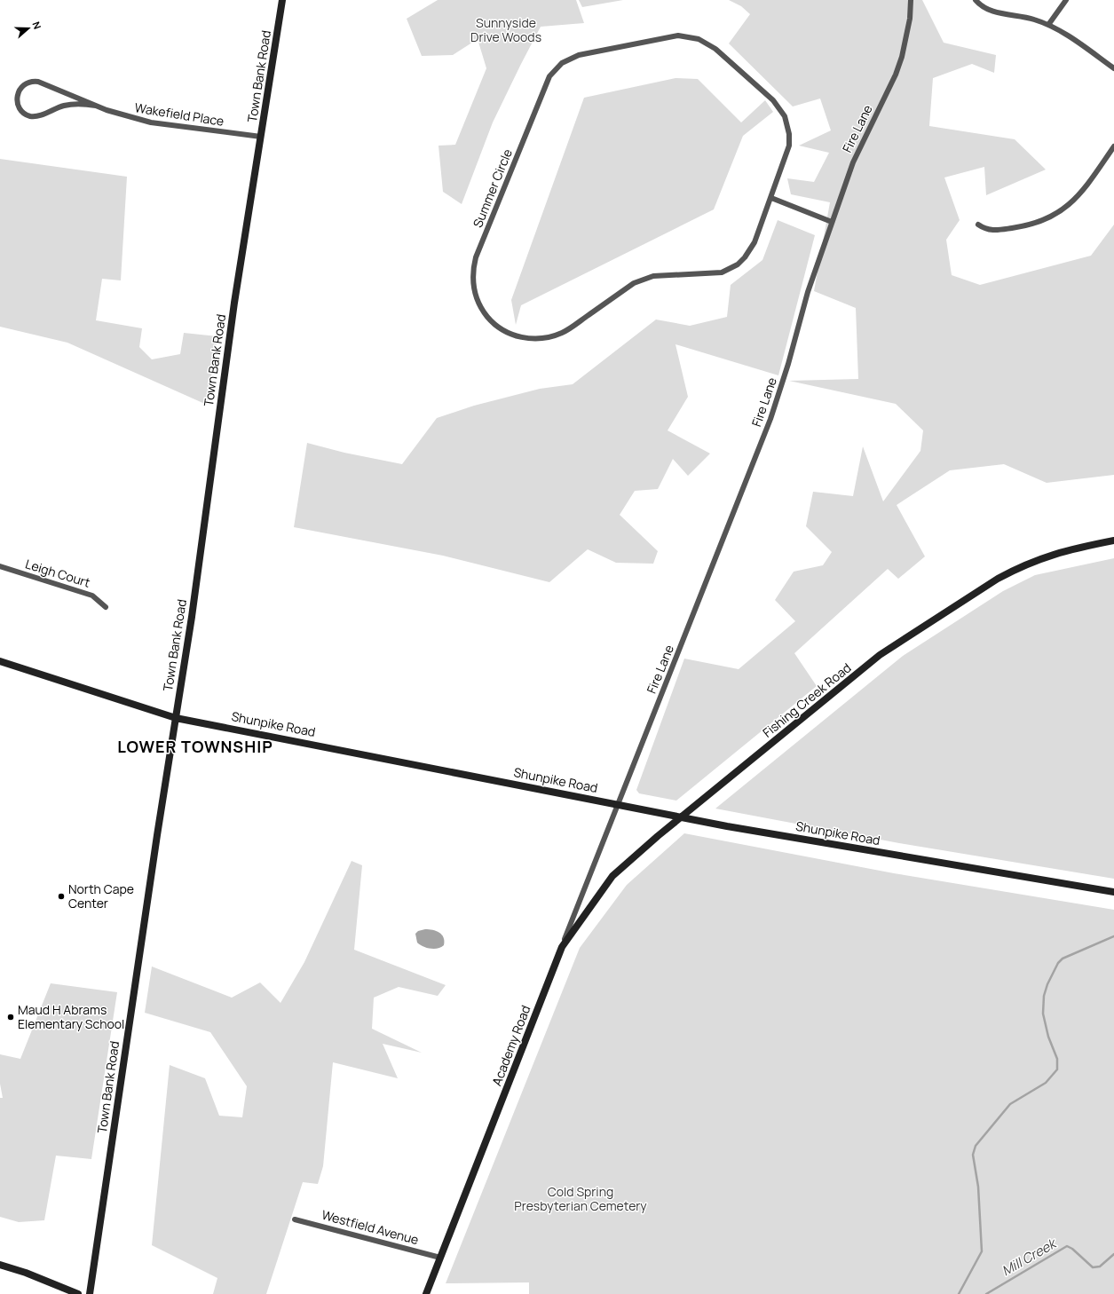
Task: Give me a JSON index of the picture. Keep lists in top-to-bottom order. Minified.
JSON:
{"streets":{"street":["Town Bank Road","Wakefield Place","Fire Lane","Summer Circle","Leigh Court","Fishing Creek Road","Shunpike Road","Academy Road","Westfield Avenue"]},"crossings":[["Town Bank Road","Wakefield Place"],["Town Bank Road","Shunpike Road"],["Fire Lane","Shunpike Road"],["Fire Lane","Academy Road"],["Fishing Creek Road","Shunpike Road"],["Fishing Creek Road","Academy Road"],["Shunpike Road","Academy Road"],["Academy Road","Westfield Avenue"]],"districts":["LOWER TOWNSHIP"],"water":["Mill Creek"],"parks":["Sunnyside Drive Woods","Cold Spring Presbyterian Cemetery"],"places":["North Cape Center","Maud H Abrams Elementary School"],"north":"right"}
